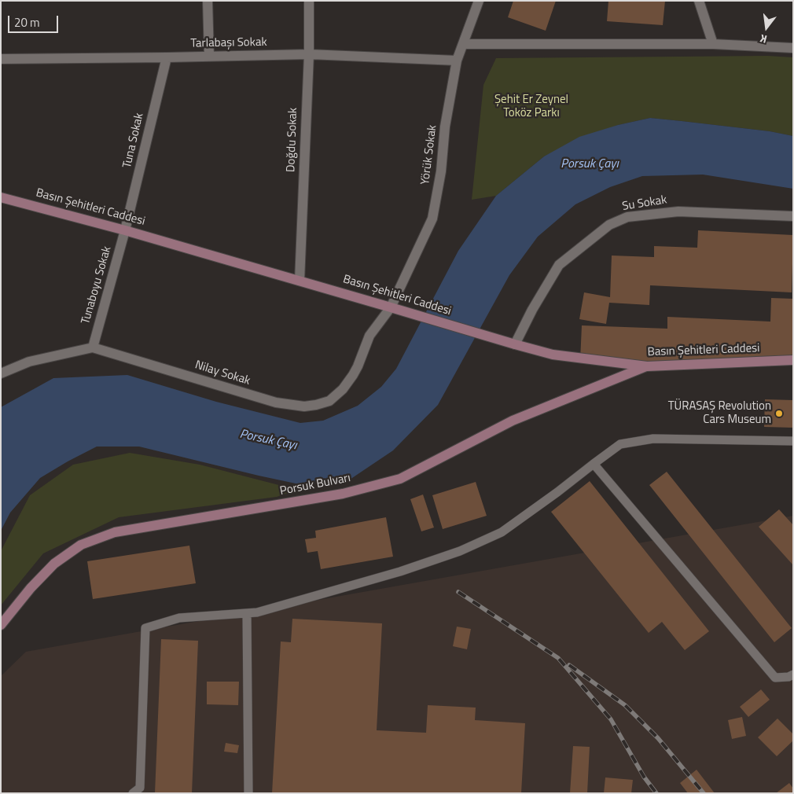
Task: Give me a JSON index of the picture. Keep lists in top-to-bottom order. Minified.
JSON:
{"streets":{"main road":["Basın Şehitleri Caddesi","Porsuk Bulvarı"],"street":["Tarlabaşı Sokak","Doğdu Sokak","Tuna Sokak","Yörük Sokak","Su Sokak","Tunaboyu Sokak","Nilay Sokak"]},"crossings":[["Tarlabaşı Sokak","Doğdu Sokak"],["Tarlabaşı Sokak","Tuna Sokak"],["Tarlabaşı Sokak","Yörük Sokak"],["Doğdu Sokak","Basın Şehitleri Caddesi"],["Tuna Sokak","Basın Şehitleri Caddesi"],["Tuna Sokak","Tunaboyu Sokak"],["Yörük Sokak","Basın Şehitleri Caddesi"],["Yörük Sokak","Nilay Sokak"],["Su Sokak","Basın Şehitleri Caddesi"],["Basın Şehitleri Caddesi","Tunaboyu Sokak"],["Basın Şehitleri Caddesi","Nilay Sokak"],["Basın Şehitleri Caddesi","Porsuk Bulvarı"],["Tunaboyu Sokak","Nilay Sokak"]],"water":["Porsuk Çayı"],"parks":["Şehit Er Zeynel Toköz Parkı"],"places":["TÜRASAŞ Revolution Cars Museum"],"scale_bar":"20 m","north":"bottom"}
